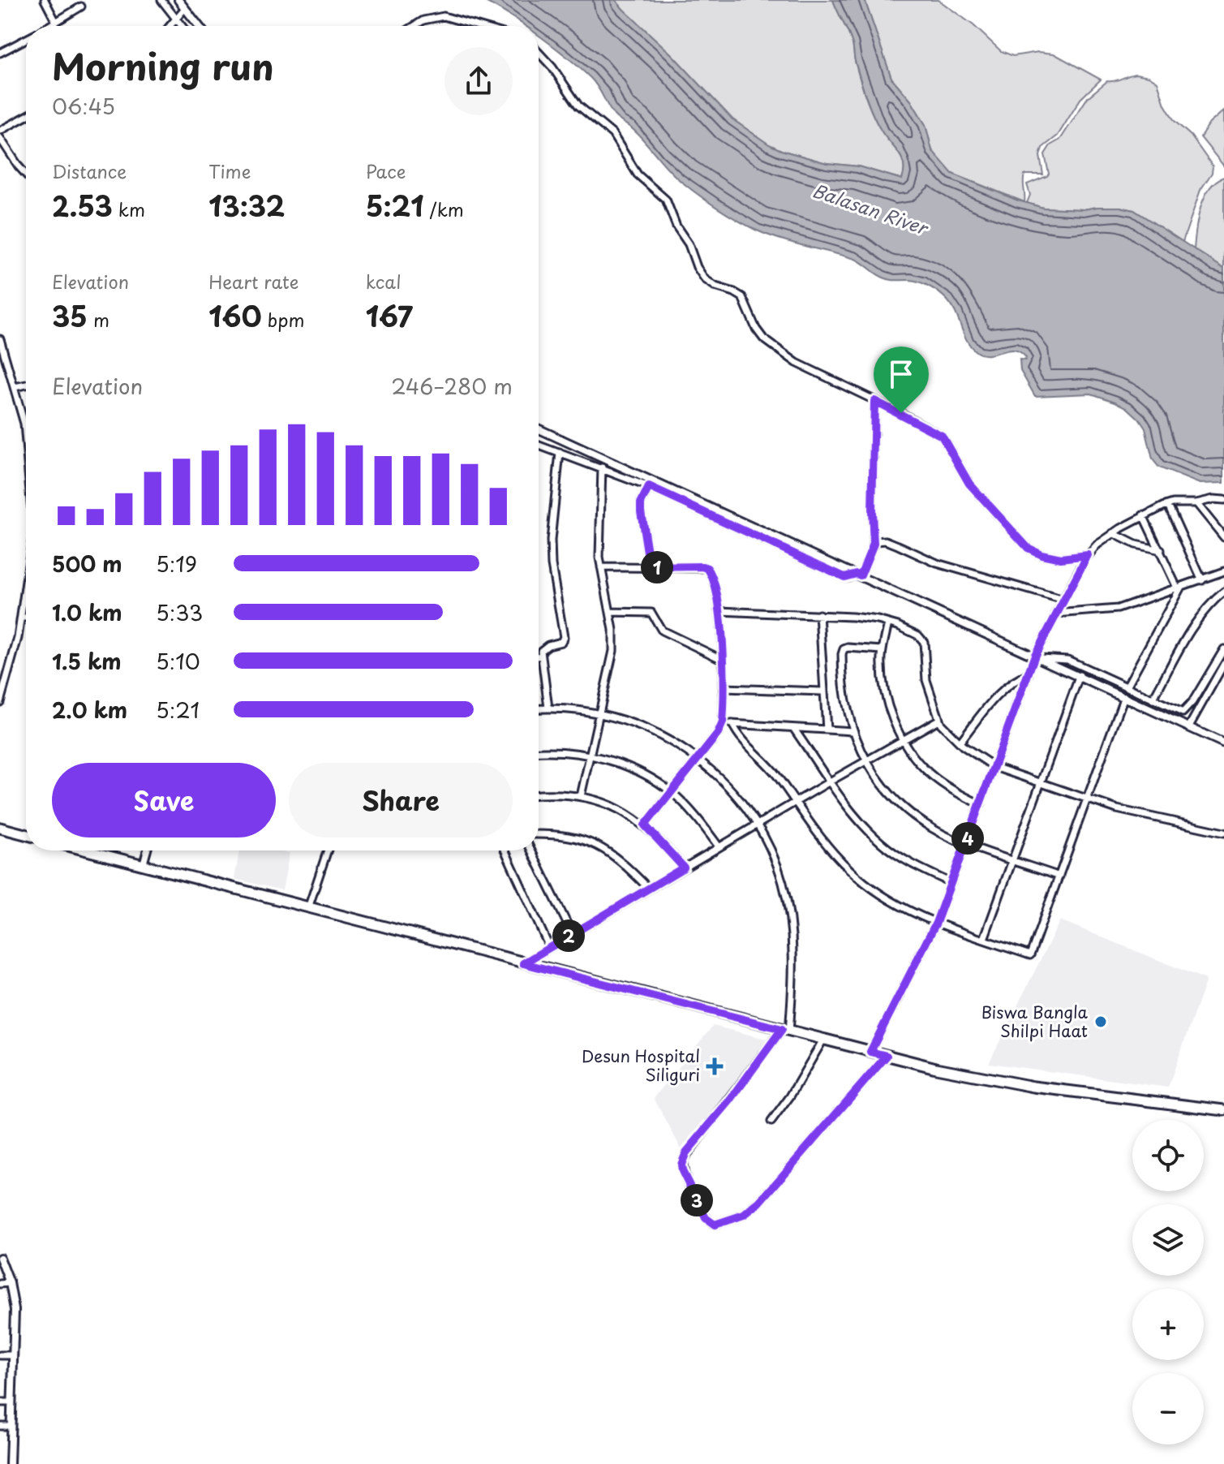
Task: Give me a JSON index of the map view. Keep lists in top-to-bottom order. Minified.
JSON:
{"water":["Balasan River"],"places":{"other":["Biswa Bangla Shilpi Haat"],"health":["Desun Hospital Siliguri"]},"page":{"heading":["Morning run","06:45"],"stats":[["Distance","2.53 km"],["Time","13:32"],["Pace","5:21 /km"],["Elevation","35 m"],["Heart rate","160 bpm"],["kcal","167"]],"chart":["Elevation","246–280 m"],"list":[{"name":"500 m","note":"5:19"},{"name":"1.0 km","note":"5:33"},{"name":"1.5 km","note":"5:10"},{"name":"2.0 km","note":"5:21"}],"pins":["1","4","2","3"],"buttons":["Save","Share"],"map_buttons":["+","−"]}}
